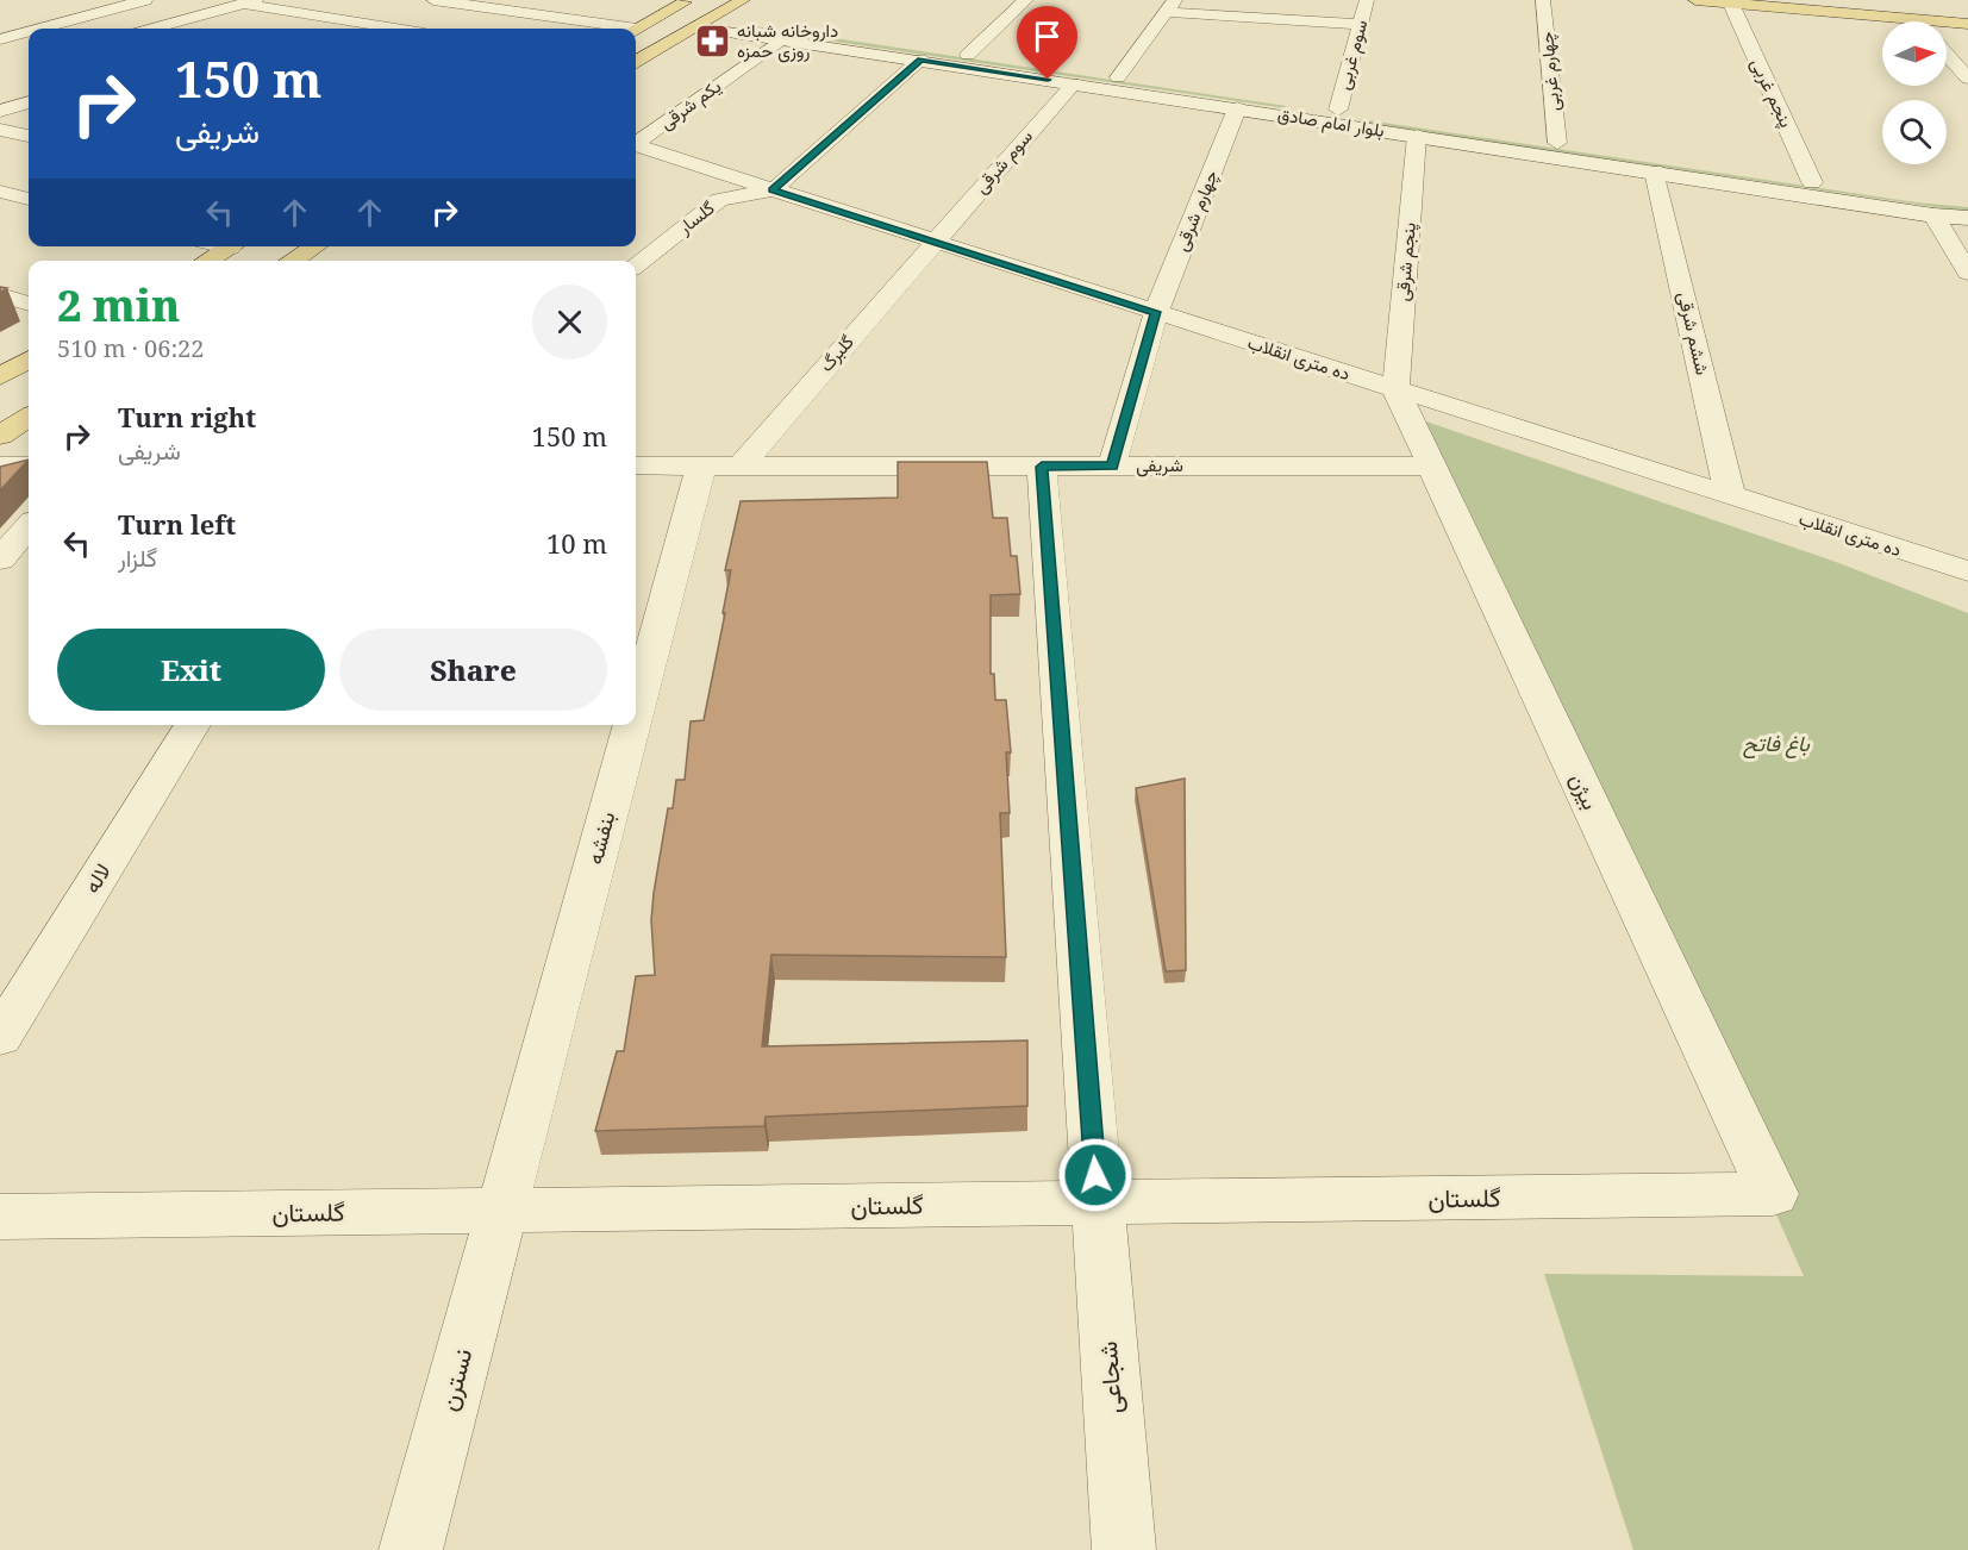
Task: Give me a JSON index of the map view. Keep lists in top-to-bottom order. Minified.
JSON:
{"streets":{"street":["سوم غربی","چهارم غربی","پنجم غربی","یکم شرقی","بلوار امام صادق","سوم شرقی","چهارم شرقی","گلسار","پنجم شرقی","ششم شرقی","گلبرگ","ده متری انقلاب","شریفی","بیژن","بنفشه","لاله","گلستان","شجاعی","نسترن"]},"crossings":[["سوم غربی","بلوار امام صادق"],["چهارم غربی","بلوار امام صادق"],["پنجم غربی","بلوار امام صادق"],["یکم شرقی","بلوار امام صادق"],["بلوار امام صادق","سوم شرقی"],["بلوار امام صادق","چهارم شرقی"],["بلوار امام صادق","پنجم شرقی"],["بلوار امام صادق","ششم شرقی"],["سوم شرقی","گلبرگ"],["سوم شرقی","ده متری انقلاب"],["چهارم شرقی","ده متری انقلاب"],["چهارم شرقی","شریفی"],["گلسار","ده متری انقلاب"],["پنجم شرقی","ده متری انقلاب"],["پنجم شرقی","بیژن"],["ششم شرقی","ده متری انقلاب"],["گلبرگ","ده متری انقلاب"],["گلبرگ","شریفی"],["گلبرگ","بنفشه"],["ده متری انقلاب","بیژن"],["شریفی","بیژن"],["شریفی","بنفشه"],["شریفی","شجاعی"],["بیژن","گلستان"],["بنفشه","گلستان"],["بنفشه","نسترن"],["گلستان","شجاعی"],["گلستان","نسترن"]],"parks":["باغ فاتح"],"places":{"pharmacy":["داروخانه شبانه روزی حمزه"]},"north":"right","page":{"turn":["150 m","شریفی"],"heading":["2 min","510 m · 06:22"],"list":[{"name":"Turn right","note":"شریفی","value":"150 m"},{"name":"Turn left","note":"گلزار","value":"10 m"}],"buttons":["Exit","Share"]}}
